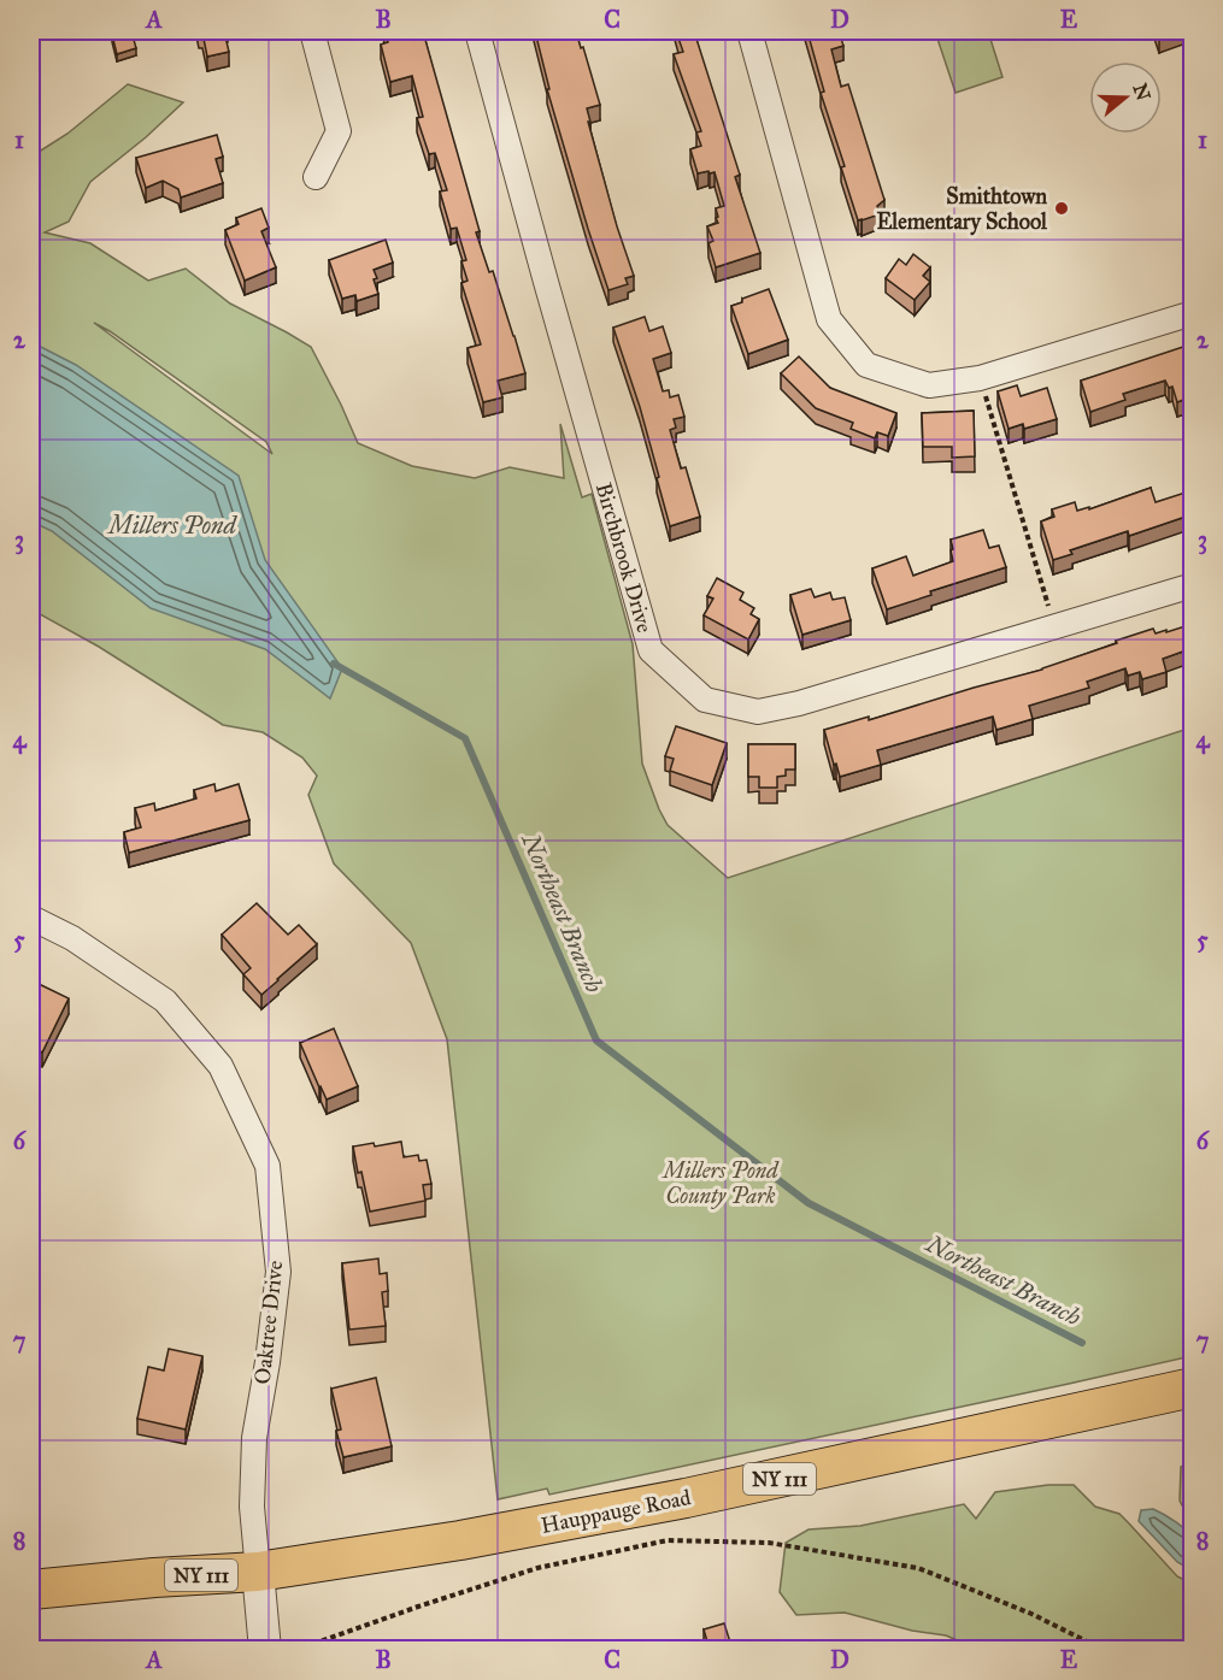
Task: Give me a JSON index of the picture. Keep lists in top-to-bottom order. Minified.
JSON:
{"streets":{"main road":["NY 111","Hauppauge Road"],"street":["Birchbrook Drive","Oaktree Drive"]},"crossings":[["Oaktree Drive","Hauppauge Road"]],"water":["Millers Pond","Northeast Branch"],"parks":["Millers Pond County Park"],"places":["Smithtown Elementary School"],"north":"right","grid":{"columns":["A","B","C","D","E"],"rows":["1","2","3","4","5","6","7","8"]}}
